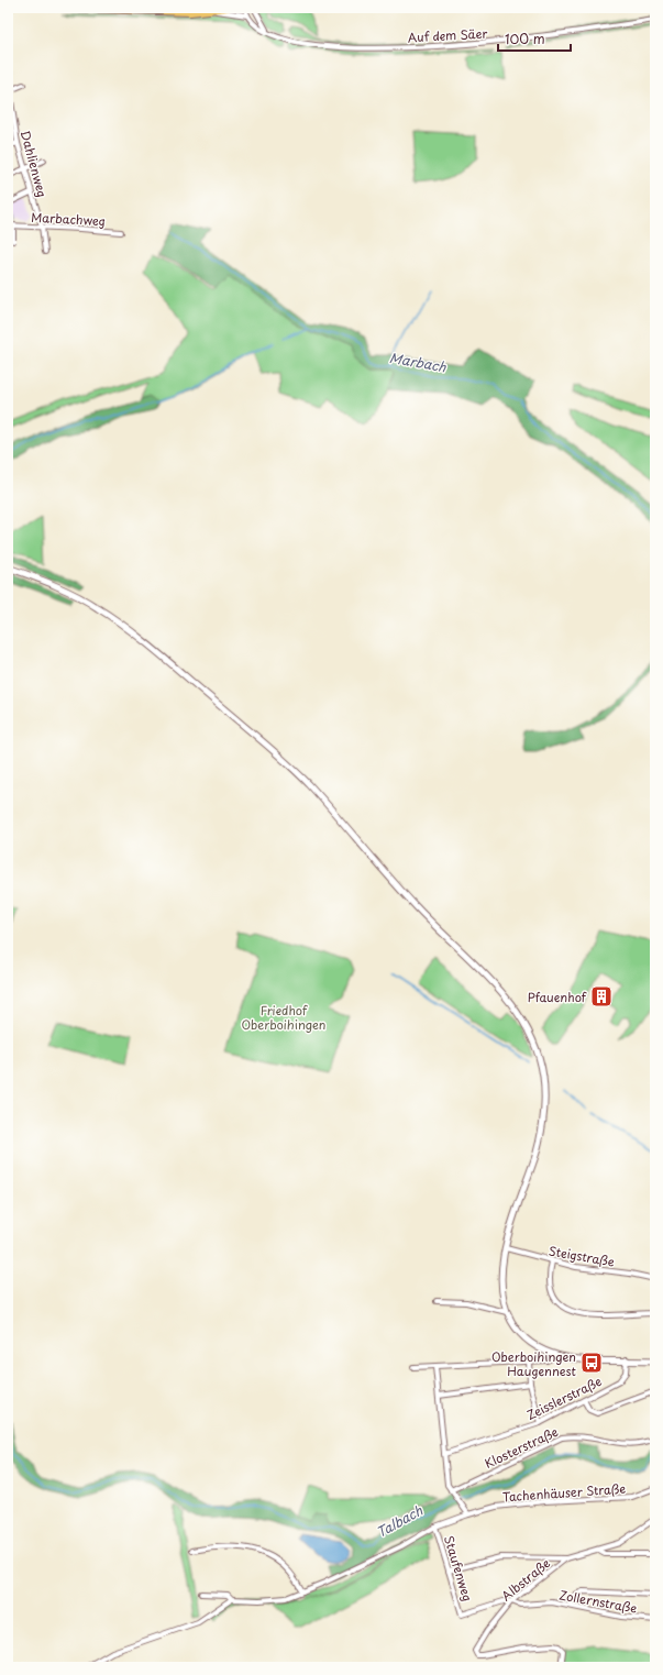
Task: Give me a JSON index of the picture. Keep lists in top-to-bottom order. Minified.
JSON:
{"streets":{"street":["Auf dem Säer","Dahlienweg","Marbachweg","Steigstraße","Zeisslerstraße","Klosterstraße","Tachenhäuser Straße","Staufenweg","Albstraße","Zollernstraße"]},"crossings":[["Dahlienweg","Marbachweg"],["Tachenhäuser Straße","Staufenweg"],["Staufenweg","Albstraße"],["Staufenweg","Zollernstraße"],["Albstraße","Zollernstraße"]],"water":["Marbach","Talbach"],"parks":["Friedhof Oberboihingen"],"places":{"building":["Pfauenhof"],"bus stop":["Oberboihingen Haugennest"]},"scale_bar":"100 m"}
